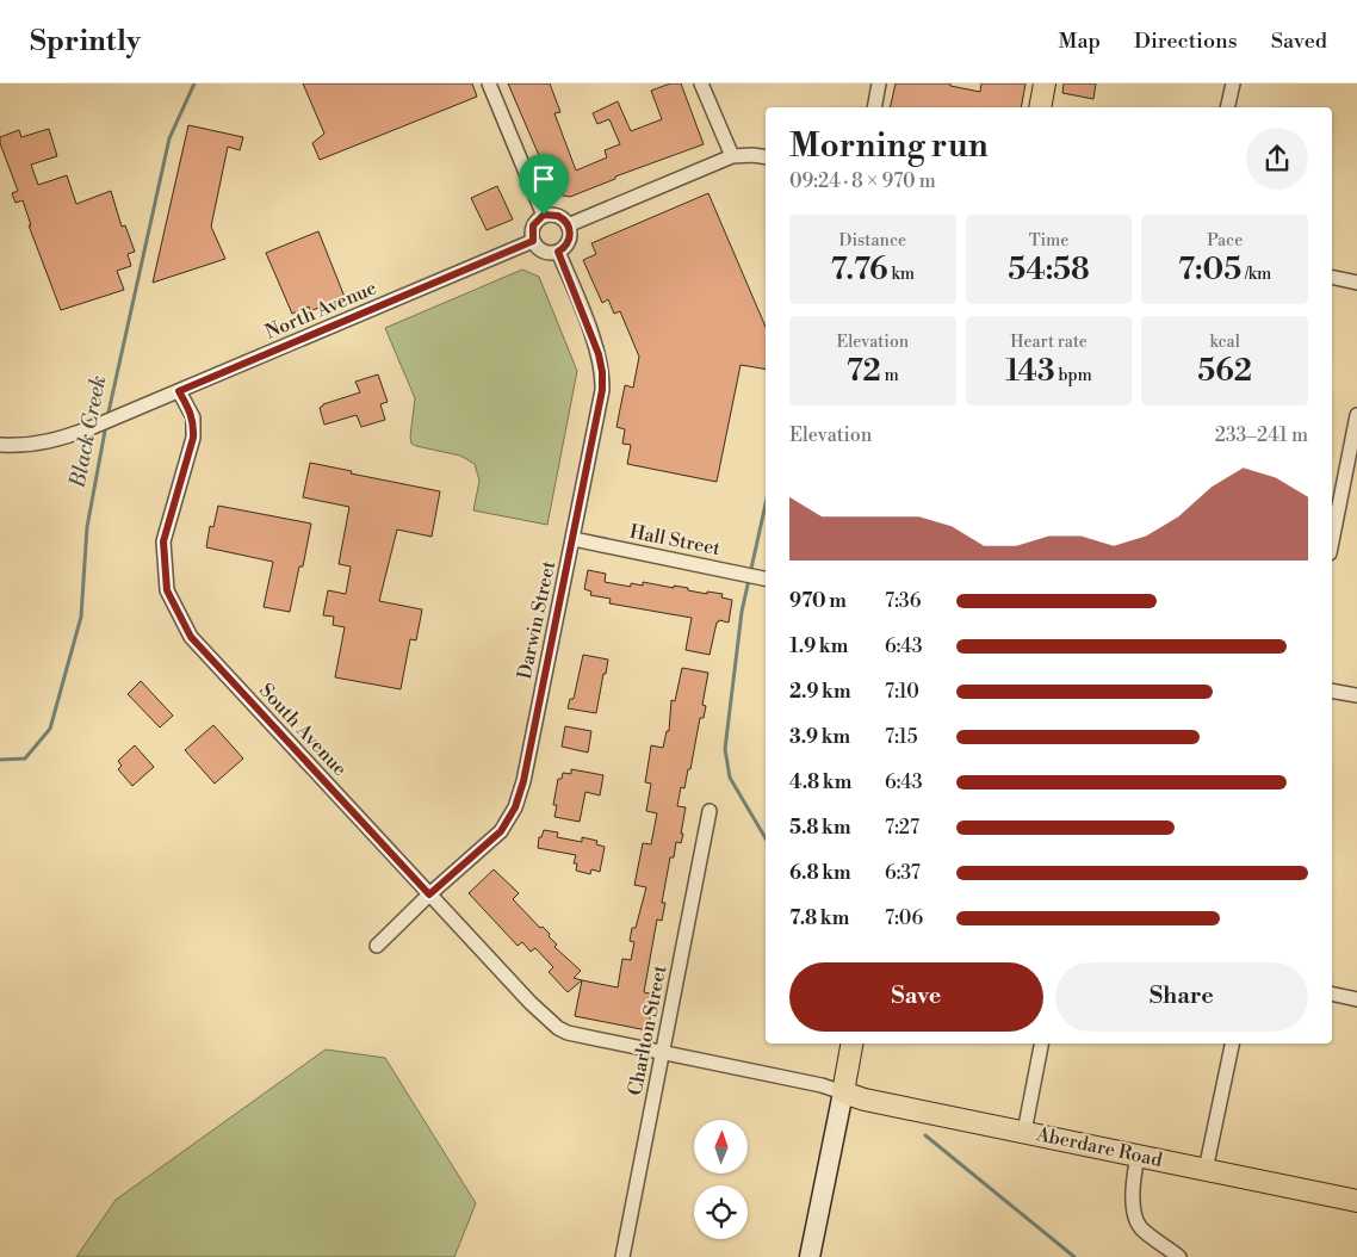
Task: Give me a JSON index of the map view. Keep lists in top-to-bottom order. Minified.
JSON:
{"streets":{"main road":["Aberdare Road"],"street":["North Avenue","Hall Street","Darwin Street","South Avenue","Charlton Street"]},"crossings":[["North Avenue","Darwin Street"],["North Avenue","South Avenue"],["Hall Street","Darwin Street"],["Darwin Street","South Avenue"],["South Avenue","Charlton Street"]],"water":["Black Creek"],"north":"top","page":{"header":"Sprintly","nav":["Map","Directions","Saved"],"heading":["Morning run","09:24 · 8 × 970 m"],"stats":[["Distance","7.76 km"],["Time","54:58"],["Pace","7:05 /km"],["Elevation","72 m"],["Heart rate","143 bpm"],["kcal","562"]],"chart":["Elevation","233–241 m"],"list":[{"name":"970 m","note":"7:36"},{"name":"1.9 km","note":"6:43"},{"name":"2.9 km","note":"7:10"},{"name":"3.9 km","note":"7:15"},{"name":"4.8 km","note":"6:43"},{"name":"5.8 km","note":"7:27"},{"name":"6.8 km","note":"6:37"},{"name":"7.8 km","note":"7:06"}],"buttons":["Save","Share"]}}
